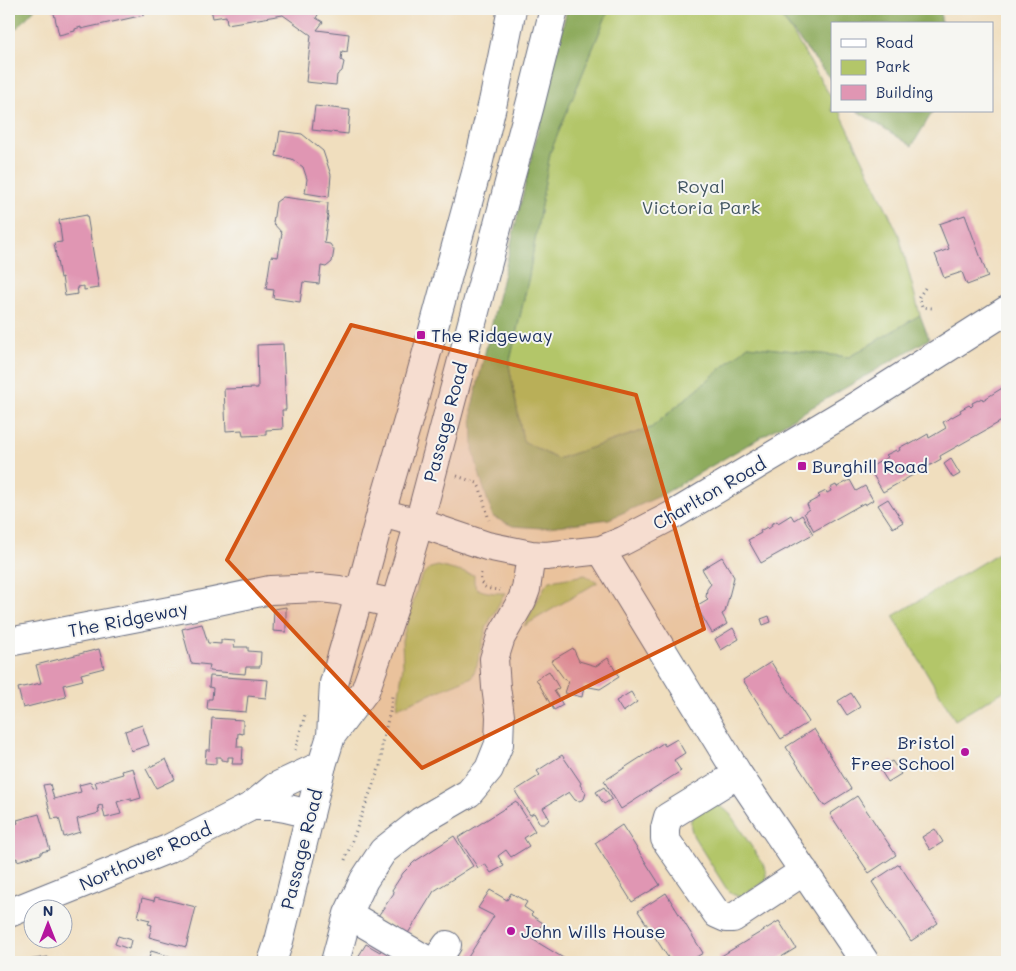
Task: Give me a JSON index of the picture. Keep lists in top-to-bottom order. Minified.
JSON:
{"streets":{"street":["Passage Road","Charlton Road","The Ridgeway","Northover Road"]},"crossings":[["Passage Road","Charlton Road"],["Passage Road","The Ridgeway"],["Passage Road","Northover Road"]],"parks":["Royal Victoria Park"],"places":{"transit":["The Ridgeway","Burghill Road"],"other":["Bristol Free School","John Wills House"]},"legend":["Road","Park","Building"],"north":"top"}
